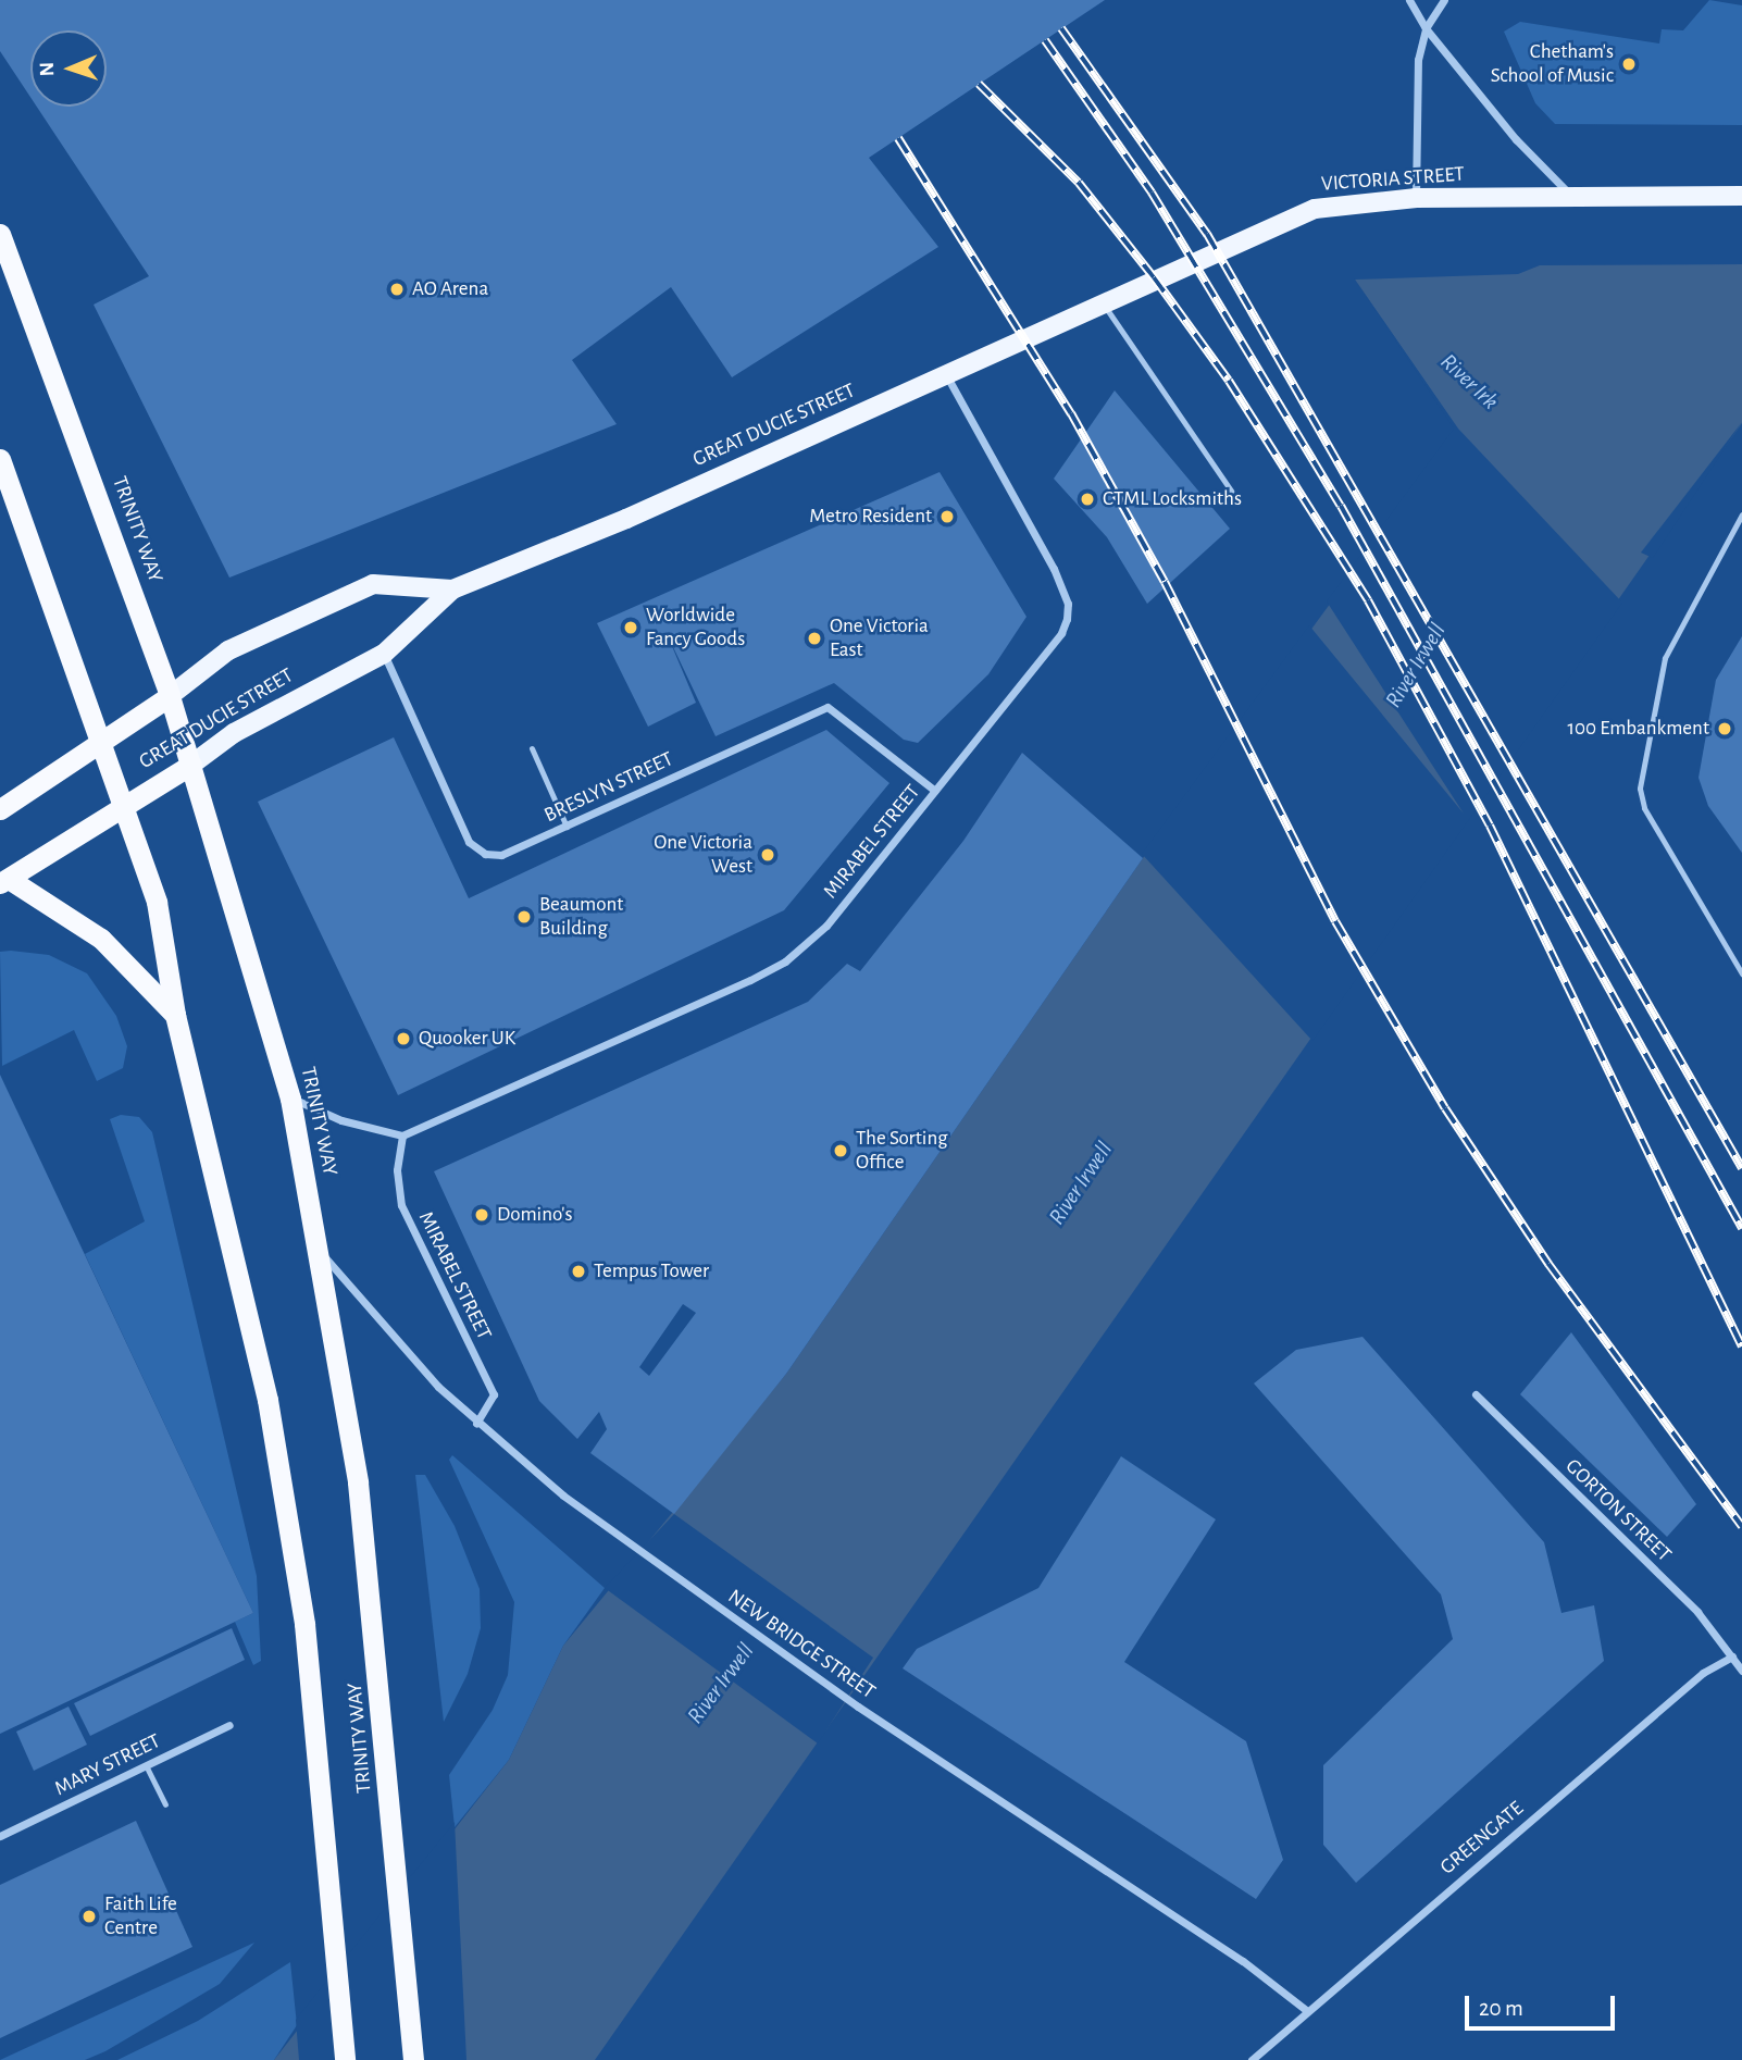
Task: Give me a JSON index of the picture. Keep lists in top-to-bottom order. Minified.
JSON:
{"streets":{"highway":["GREAT DUCIE STREET","TRINITY WAY"],"main road":["VICTORIA STREET"],"street":["BRESLYN STREET","MIRABEL STREET","GORTON STREET","NEW BRIDGE STREET","MARY STREET","GREENGATE"]},"crossings":[["VICTORIA STREET","GREAT DUCIE STREET"],["VICTORIA STREET","MIRABEL STREET"],["GREAT DUCIE STREET","TRINITY WAY"],["GREAT DUCIE STREET","BRESLYN STREET"],["GREAT DUCIE STREET","MIRABEL STREET"],["TRINITY WAY","NEW BRIDGE STREET"],["BRESLYN STREET","MIRABEL STREET"],["MIRABEL STREET","NEW BRIDGE STREET"],["GORTON STREET","GREENGATE"],["NEW BRIDGE STREET","GREENGATE"]],"water":["River Irk","River Irwell"],"places":["Chetham's School of Music","AO Arena","CTML Locksmiths","Metro Resident","Worldwide Fancy Goods","One Victoria East","100 Embankment","One Victoria West","Beaumont Building","Quooker UK","The Sorting Office","Domino's","Tempus Tower","Faith Life Centre"],"scale_bar":"20 m","north":"left"}
